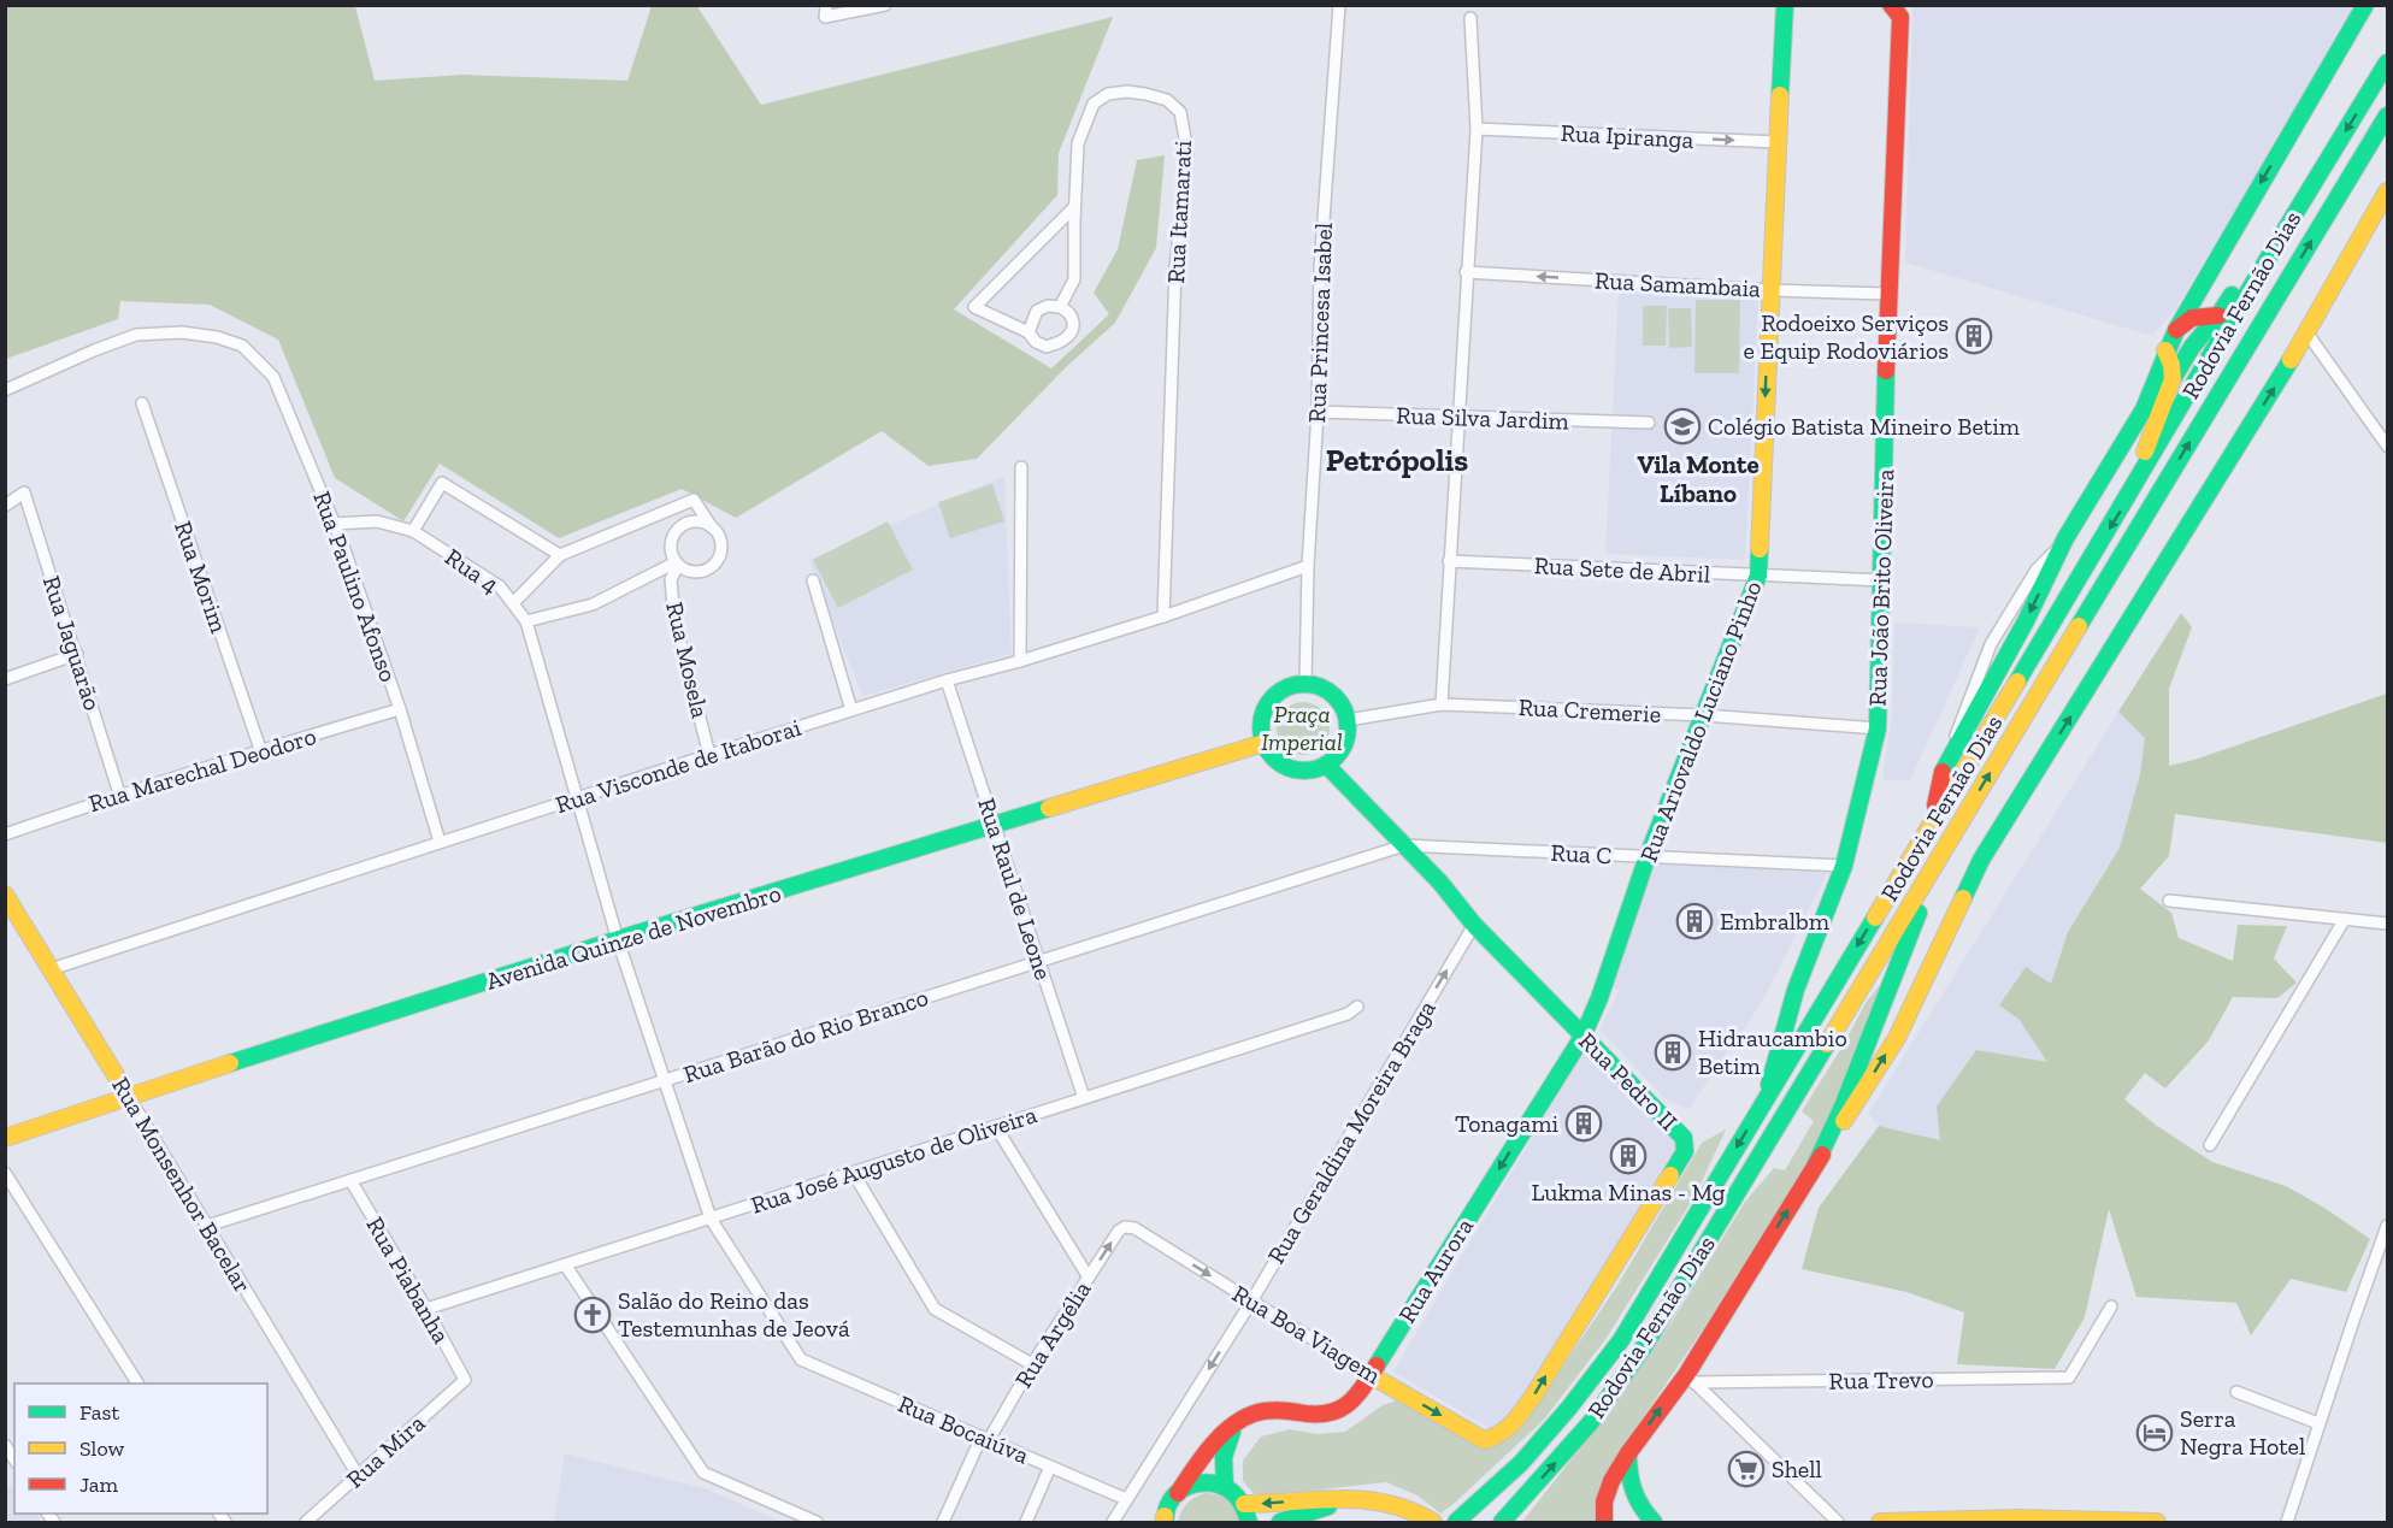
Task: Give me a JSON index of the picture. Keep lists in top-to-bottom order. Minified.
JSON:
{"streets":{"main road":["Rodovia Fernão Dias","Rua João Brito Oliveira","Rua Ariovaldo Luciano Pinho","Avenida Quinze de Novembro","Rua Pedro II","Rua Monsenhor Bacelar","Rua Aurora","Rua Boa Viagem"],"street":["Rua Ipiranga","Rua Itamarati","Rua Samambaia","Rua Princesa Isabel","Rua Silva Jardim","Rua Sete de Abril","Rua 4","Rua Morim","Rua Paulino Afonso","Rua Jaguarão","Rua Mosela","Rua Cremerie","Rua Visconde de Itaborai","Rua Marechal Deodoro","Rua C","Rua Raul de Leone","Rua Barão do Rio Branco","Rua Geraldina Moreira Braga","Rua José Augusto de Oliveira","Rua Piabanha","Rua Argélia","Rua Trevo","Rua Bocaiúva","Rua Mira"]},"crossings":[["Rua Ipiranga","Rua Ariovaldo Luciano Pinho"],["Rua Itamarati","Rua Visconde de Itaborai"],["Rua Samambaia","Rua João Brito Oliveira"],["Rua Samambaia","Rua Ariovaldo Luciano Pinho"],["Rodovia Fernão Dias","Rua João Brito Oliveira"],["Rua Princesa Isabel","Rua Silva Jardim"],["Rua Princesa Isabel","Rua Cremerie"],["Rua Princesa Isabel","Rua Visconde de Itaborai"],["Rua Princesa Isabel","Avenida Quinze de Novembro"],["Rua Princesa Isabel","Rua Pedro II"],["Rua Sete de Abril","Rua João Brito Oliveira"],["Rua Sete de Abril","Rua Ariovaldo Luciano Pinho"],["Rua 4","Rua Paulino Afonso"],["Rua Morim","Rua Marechal Deodoro"],["Rua Paulino Afonso","Rua Visconde de Itaborai"],["Rua Paulino Afonso","Rua Marechal Deodoro"],["Rua João Brito Oliveira","Rua Cremerie"],["Rua João Brito Oliveira","Rua C"],["Rua Jaguarão","Rua Marechal Deodoro"],["Rua Mosela","Rua Visconde de Itaborai"],["Rua Cremerie","Rua Ariovaldo Luciano Pinho"],["Rua Cremerie","Avenida Quinze de Novembro"],["Rua Cremerie","Rua Pedro II"],["Rua Ariovaldo Luciano Pinho","Rua C"],["Rua Ariovaldo Luciano Pinho","Rua Pedro II"],["Rua Ariovaldo Luciano Pinho","Rua Aurora"],["Rua Visconde de Itaborai","Rua Raul de Leone"],["Rua Visconde de Itaborai","Rua Monsenhor Bacelar"],["Rua C","Rua Barão do Rio Branco"],["Rua C","Rua Pedro II"],["Rua Raul de Leone","Avenida Quinze de Novembro"],["Rua Raul de Leone","Rua Barão do Rio Branco"],["Rua Raul de Leone","Rua José Augusto de Oliveira"],["Avenida Quinze de Novembro","Rua Pedro II"],["Avenida Quinze de Novembro","Rua Monsenhor Bacelar"],["Rua Barão do Rio Branco","Rua Pedro II"],["Rua Barão do Rio Branco","Rua Monsenhor Bacelar"],["Rua Barão do Rio Branco","Rua Piabanha"],["Rua Pedro II","Rua Geraldina Moreira Braga"],["Rua Pedro II","Rua Aurora"],["Rua Pedro II","Rua Boa Viagem"],["Rua Geraldina Moreira Braga","Rua Boa Viagem"],["Rua Geraldina Moreira Braga","Rua Bocaiúva"],["Rua José Augusto de Oliveira","Rua Piabanha"],["Rua José Augusto de Oliveira","Rua Bocaiúva"],["Rua Monsenhor Bacelar","Rua Mira"],["Rua Aurora","Rua Boa Viagem"],["Rua Piabanha","Rua Mira"],["Rua Argélia","Rua Boa Viagem"],["Rua Argélia","Rua Bocaiúva"]],"one_way":["Rua Ipiranga","Rua Samambaia","Rua Aurora","Rua Boa Viagem"],"districts":["Petrópolis","Vila Monte Líbano"],"parks":["Praça Imperial"],"places":{"building":["Rodoeixo Serviços e Equip Rodoviários","Embralbm","Hidraucambio Betim","Tonagami","Lukma Minas - Mg"],"school or university":["Colégio Batista Mineiro Betim"],"church":["Salão do Reino das Testemunhas de Jeová"],"hotel":["Serra Negra Hotel"],"supermarket":["Shell"]},"legend":["Fast","Slow","Jam"]}
